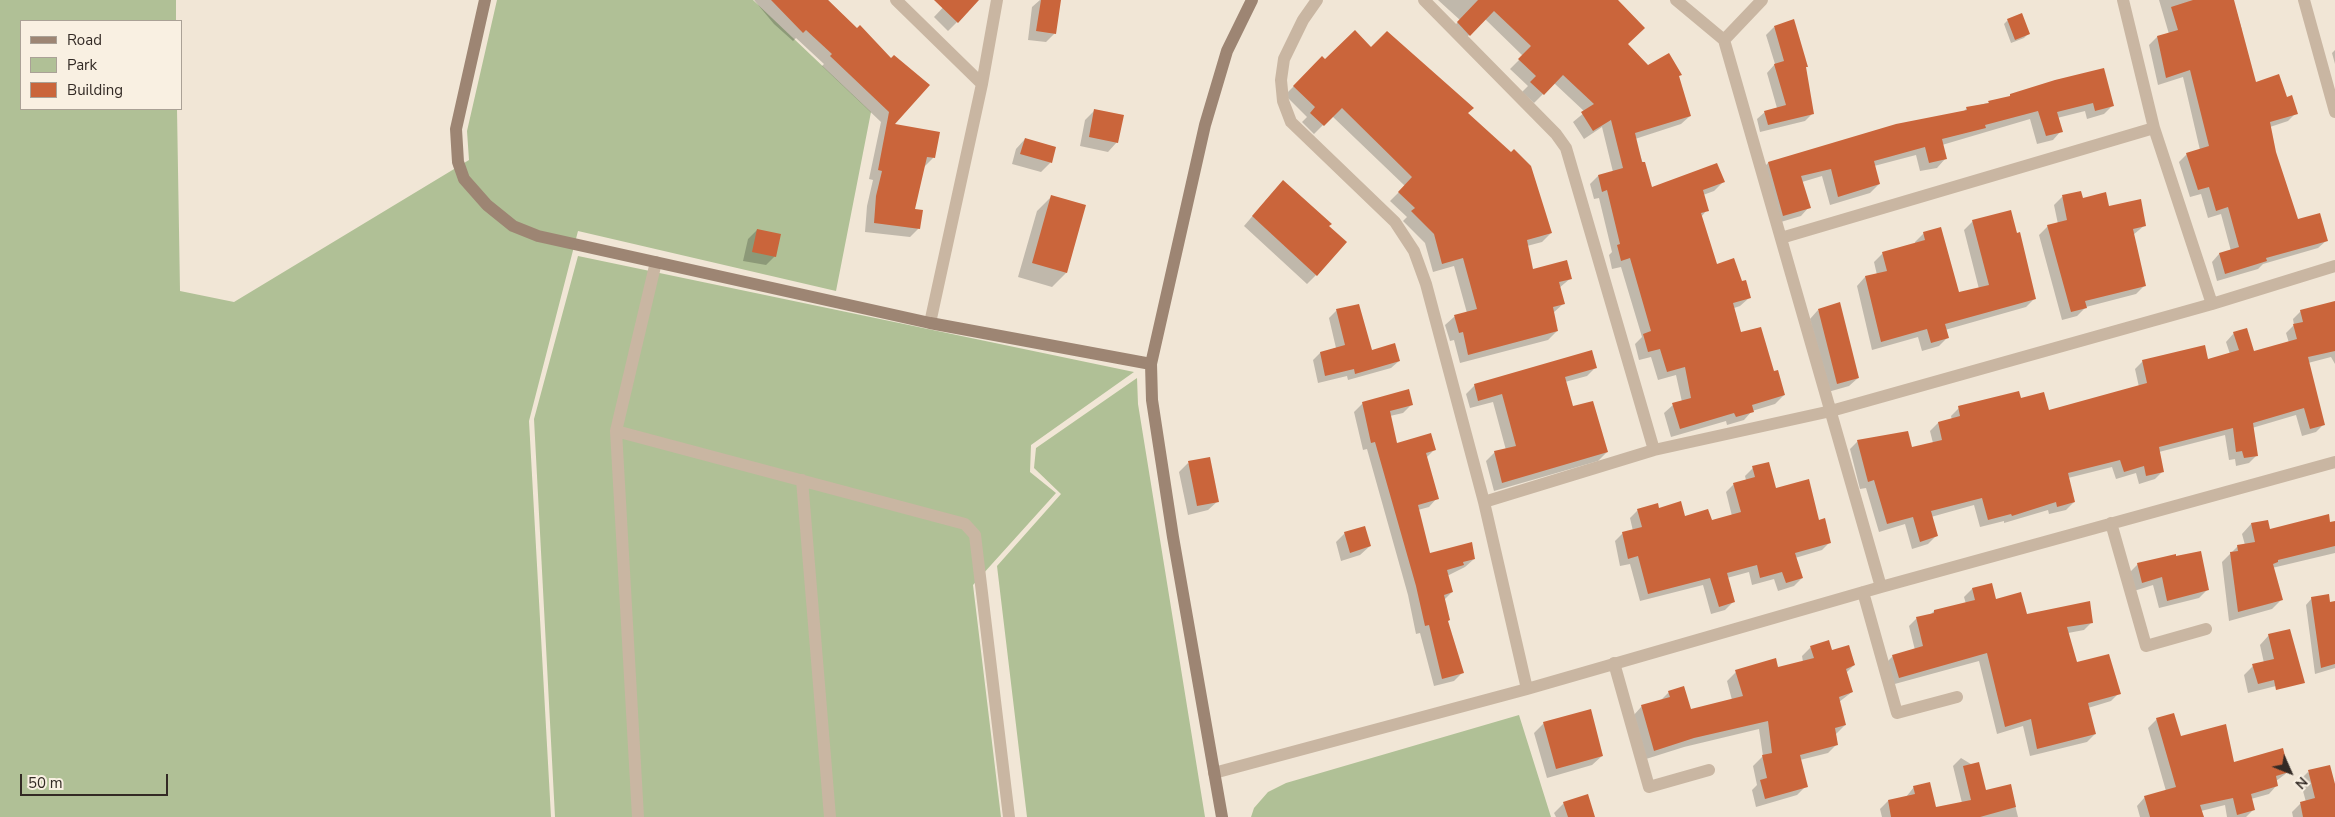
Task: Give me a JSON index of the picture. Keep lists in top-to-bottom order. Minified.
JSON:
{"legend":["Road","Park","Building"],"scale_bar":"50 m","north":"bottom right"}
